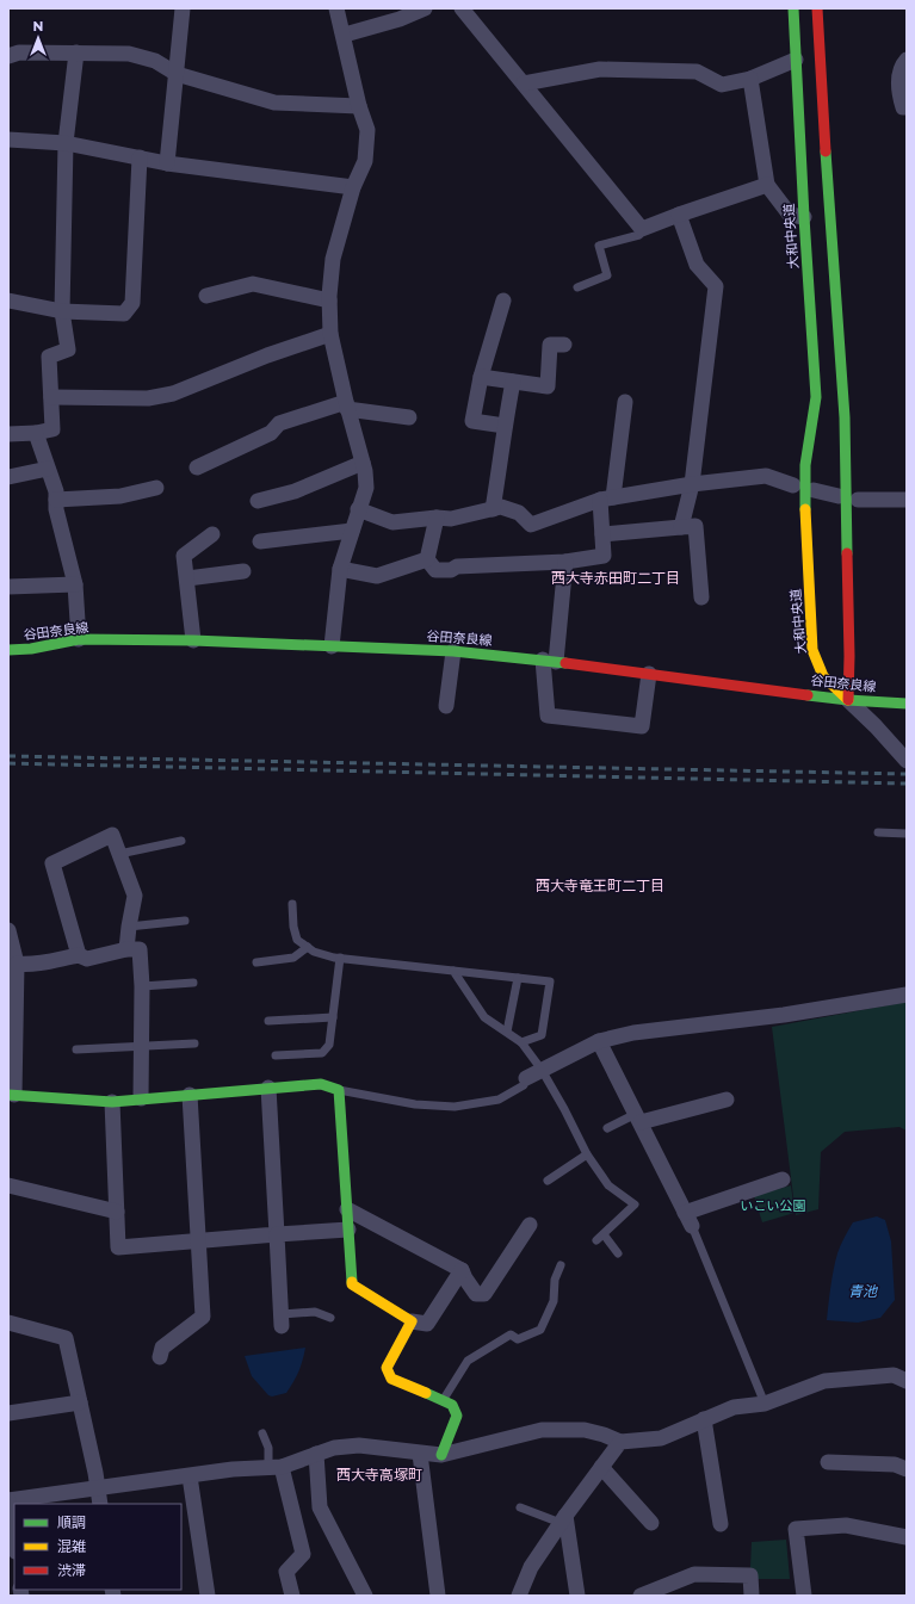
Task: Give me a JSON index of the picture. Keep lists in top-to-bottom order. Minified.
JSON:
{"streets":{"street":["大和中央道","谷田奈良線"]},"crossings":[["大和中央道","谷田奈良線"]],"districts":["西大寺赤田町二丁目","西大寺竜王町二丁目","西大寺高塚町"],"water":["青池"],"parks":["いこい公園"],"legend":["順調","混雑","渋滞"],"north":"top"}
